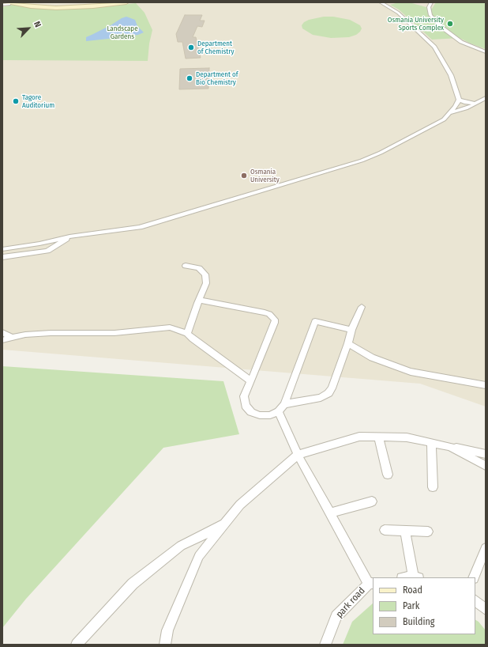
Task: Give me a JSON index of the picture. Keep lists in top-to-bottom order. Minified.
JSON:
{"streets":{"street":["park road"]},"parks":["Landscape Gardens"],"places":["Osmania University Sports Complex","Department of Chemistry","Department of Bio Chemistry","Tagore Auditorium","Osmania University"],"legend":["Road","Park","Building"],"north":"top right"}
